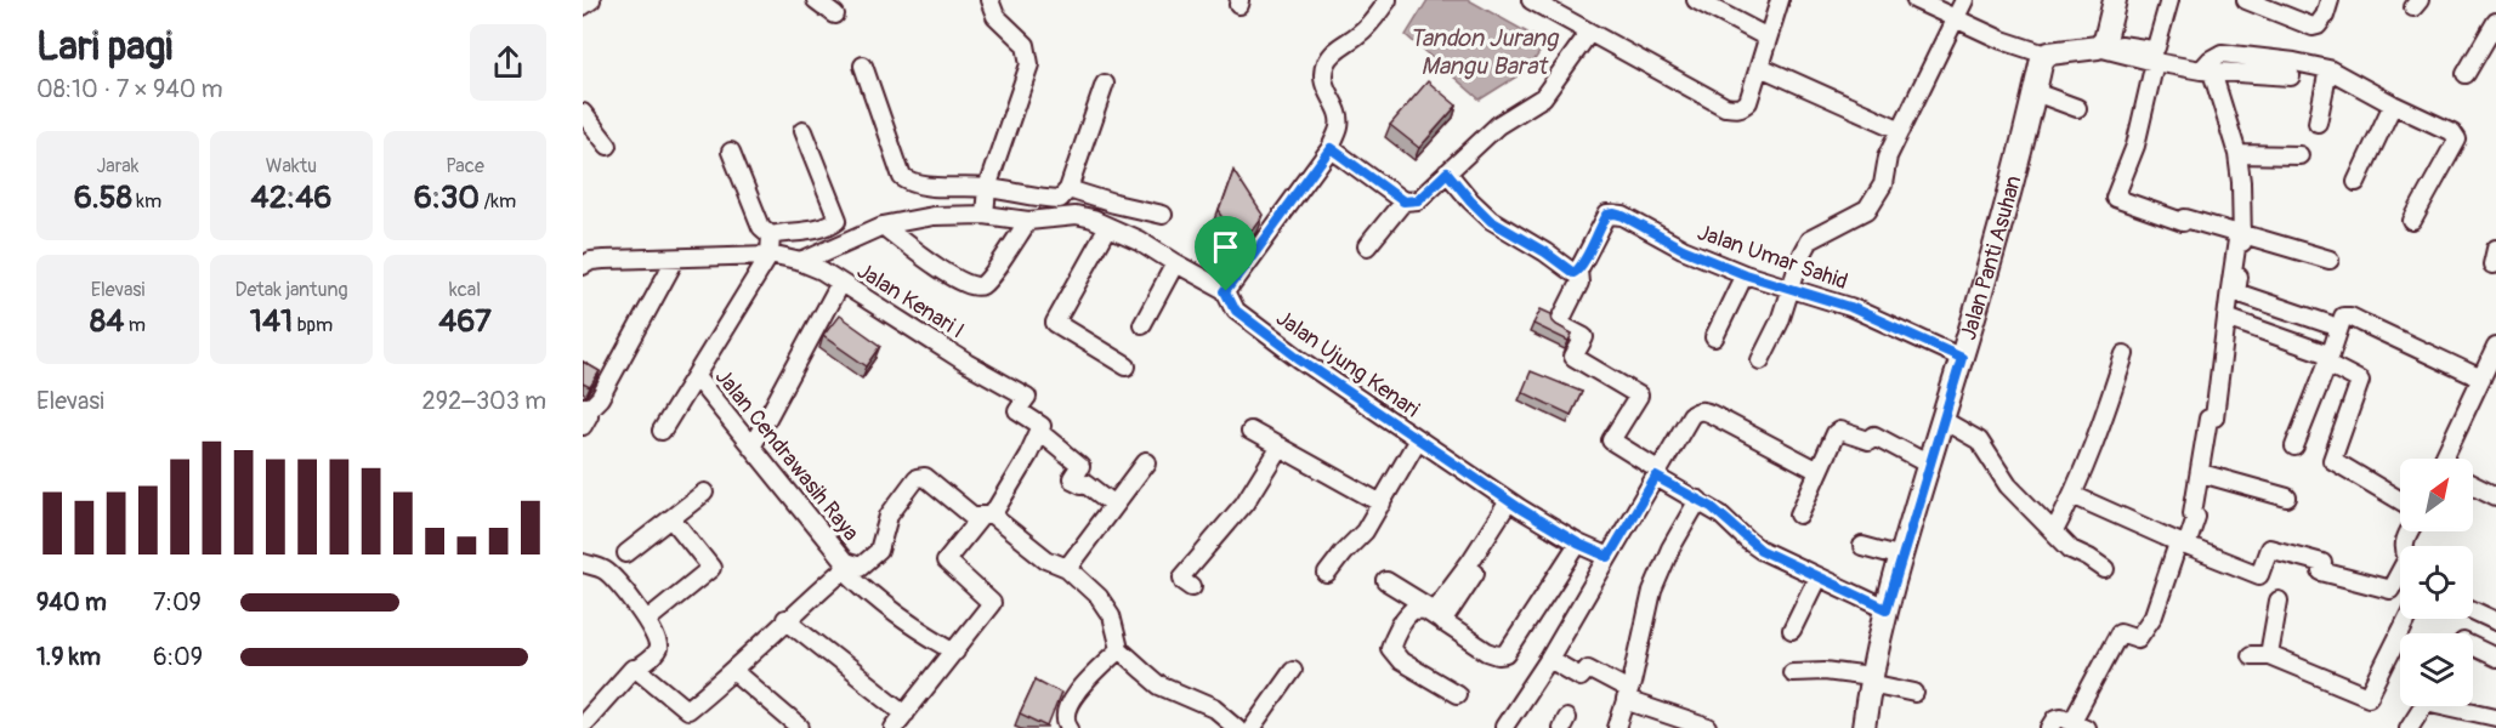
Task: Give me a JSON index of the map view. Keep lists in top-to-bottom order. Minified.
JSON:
{"streets":{"street":["Jalan Umar Sahid","Jalan Panti Asuhan","Jalan Kenari I","Jalan Ujung Kenari","Jalan Cendrawasih Raya"]},"crossings":[["Jalan Umar Sahid","Jalan Panti Asuhan"],["Jalan Kenari I","Jalan Cendrawasih Raya"]],"water":["Tandon Jurang Mangu Barat"],"north":"top right","page":{"heading":["Lari pagi","08:10 · 7 × 940 m"],"stats":[["Jarak","6.58 km"],["Waktu","42:46"],["Pace","6:30 /km"],["Elevasi","84 m"],["Detak jantung","141 bpm"],["kcal","467"]],"chart":["Elevasi","292–303 m"],"list":[{"name":"940 m","note":"7:09"},{"name":"1.9 km","note":"6:09"}]}}
